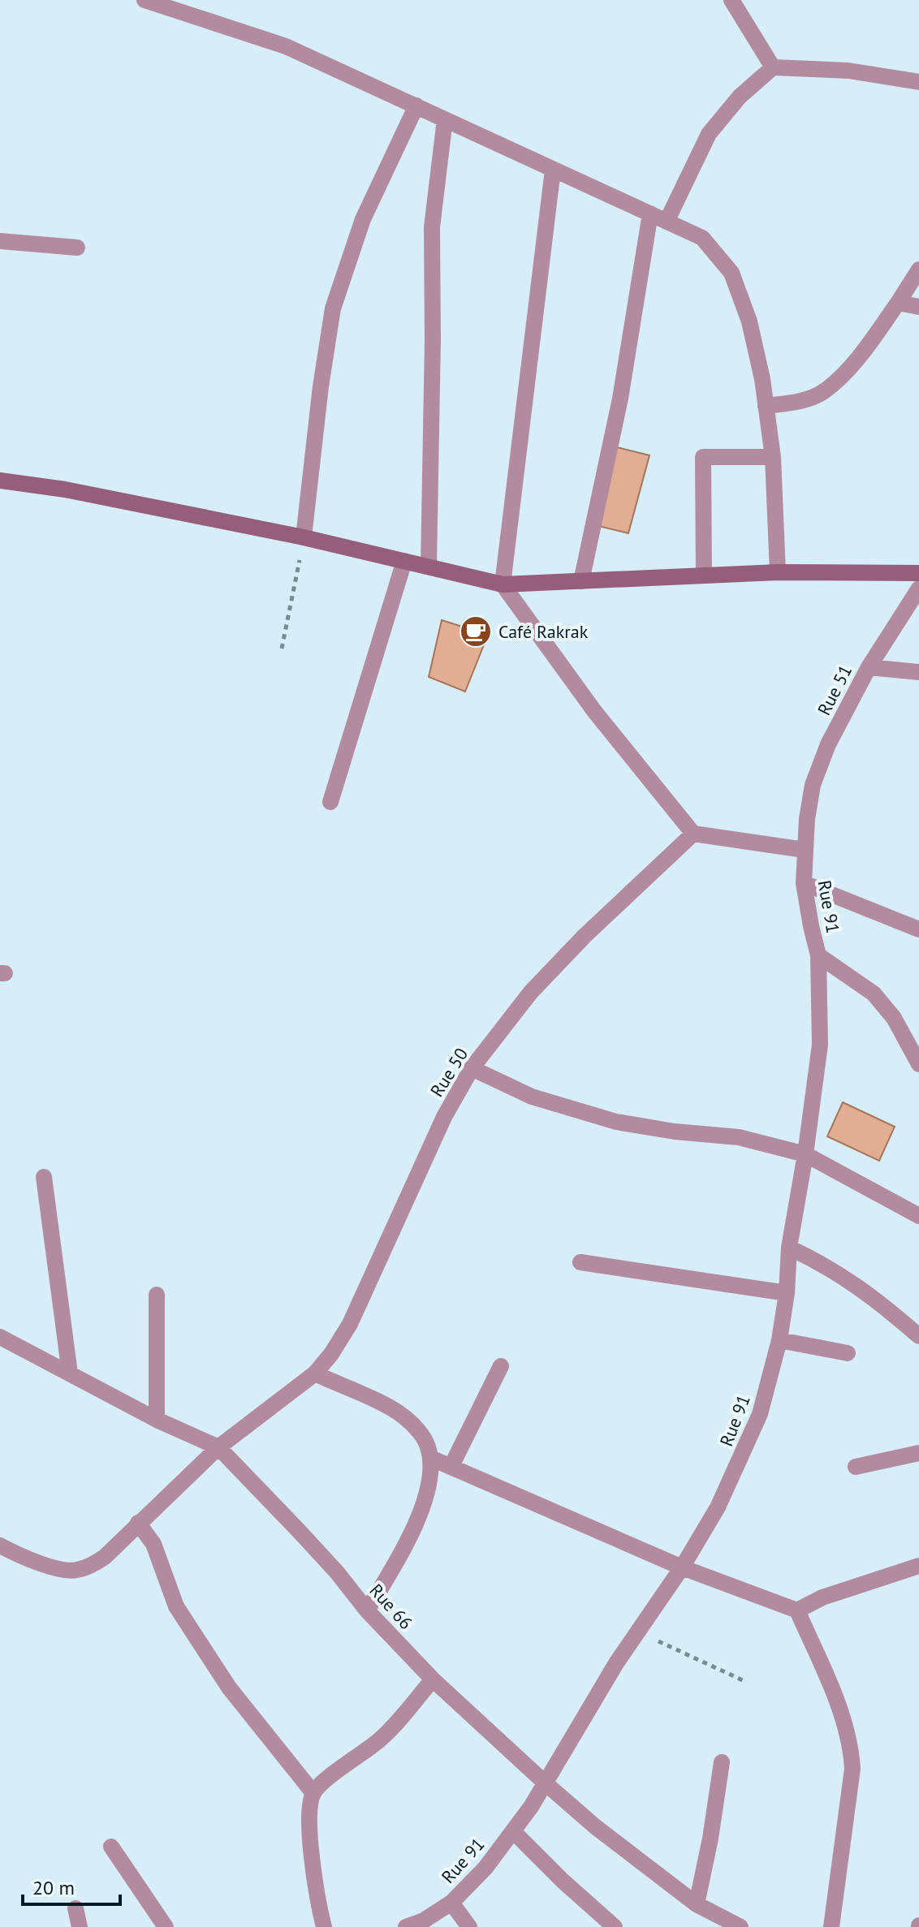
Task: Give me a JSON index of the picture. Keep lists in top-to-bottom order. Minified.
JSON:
{"streets":{"street":["Rue 51","Rue 91","Rue 50","Rue 66"]},"crossings":[["Rue 51","Rue 91"],["Rue 91","Rue 66"],["Rue 50","Rue 66"]],"places":{"cafe":["Café Rakrak"]},"scale_bar":"20 m"}
